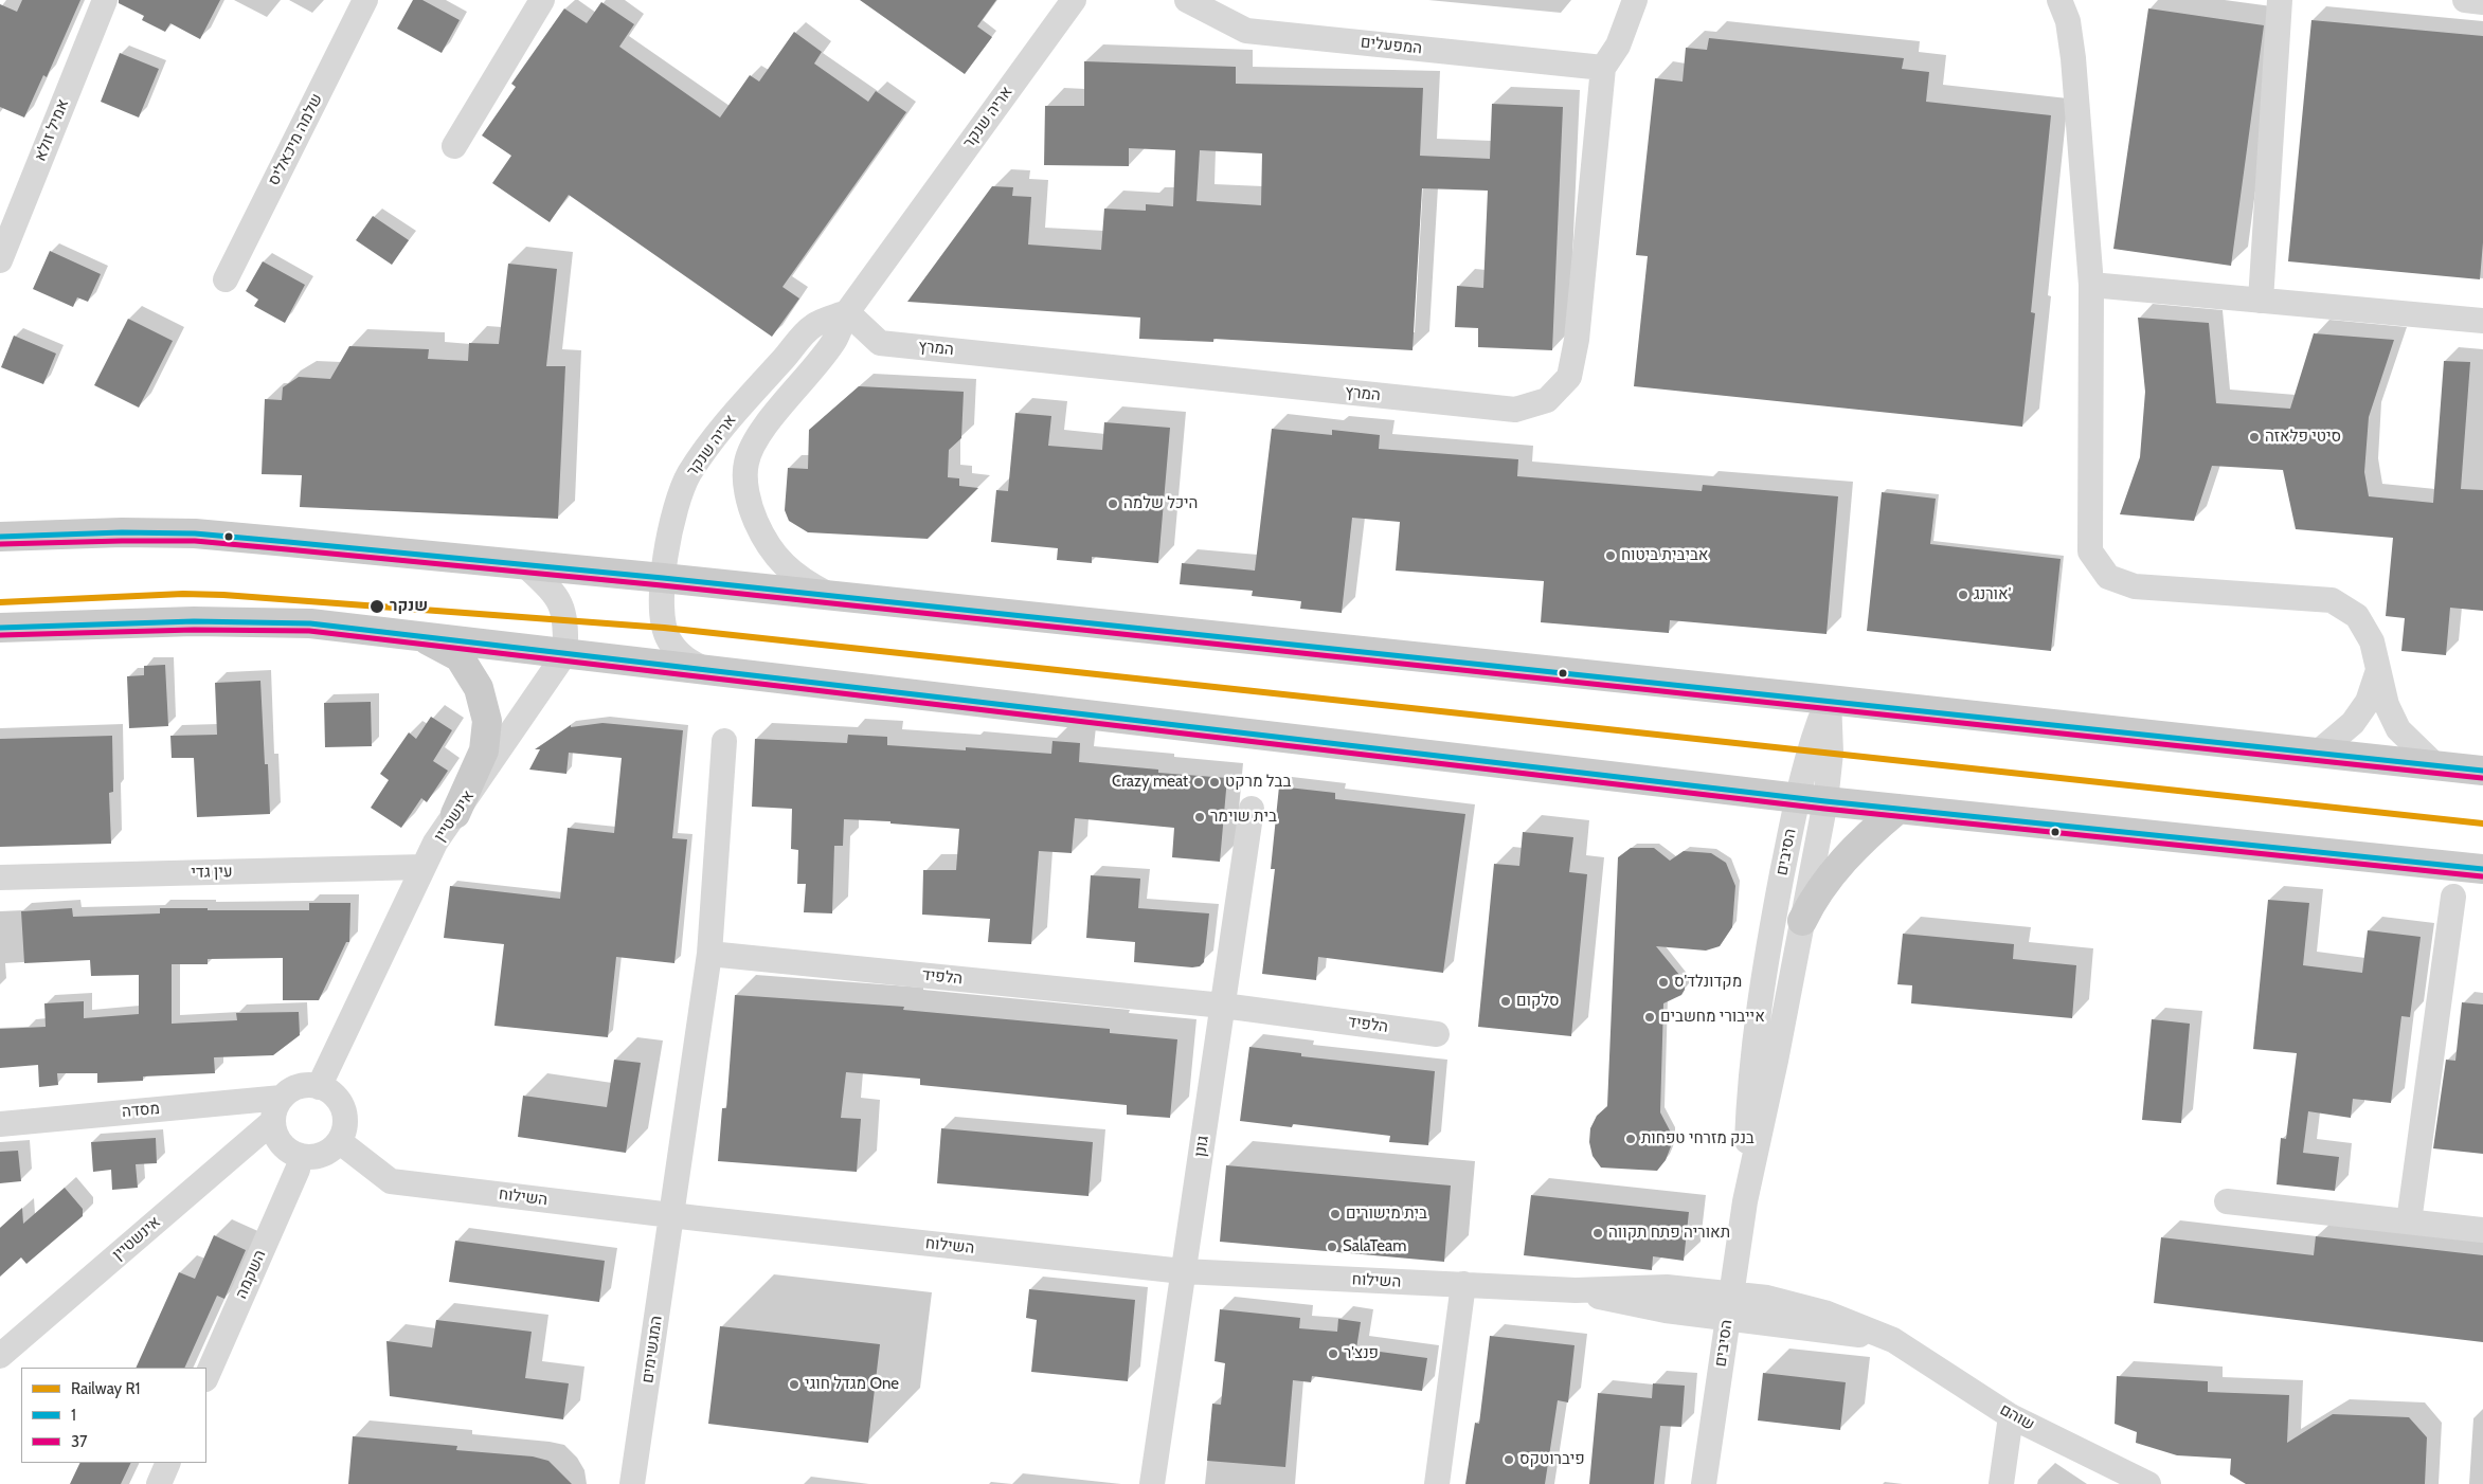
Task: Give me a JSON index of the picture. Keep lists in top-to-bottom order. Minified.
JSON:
{"streets":{"street":["המפעלים","אריה שנקר","אמיל זולא","שלמה מיכאליס","המרץ","אינשטיין","הסיבים","עין גדי","הלפיד","מסדה","גונן","השילוח","השקמה","המגשימים","שוהם"]},"crossings":[["המפעלים","המרץ"],["אריה שנקר","המרץ"],["אינשטיין","עין גדי"],["אינשטיין","מסדה"],["אינשטיין","השילוח"],["הסיבים","השילוח"],["הסיבים","שוהם"],["הלפיד","גונן"],["מסדה","השילוח"],["גונן","השילוח"],["השילוח","המגשימים"],["השילוח","שוהם"]],"places":["סיטי פלאזה","היכל שלמה","אביבית ביטוח","אורנג'","שנקר","Crazy meat","בבל מרקט","בית שוימר","מקדונלד'ס","סלקום","אייבורי מחשבים","בנק מזרחי טפחות","בית מישורים","תאוריה פתח תקווה","SalaTeam","פנצ'ר","מגדל חוגי One","פיברוטקס"],"lines":["transit line 1","transit line 37","rail line R1"],"legend":["Railway R1","1","37"]}
